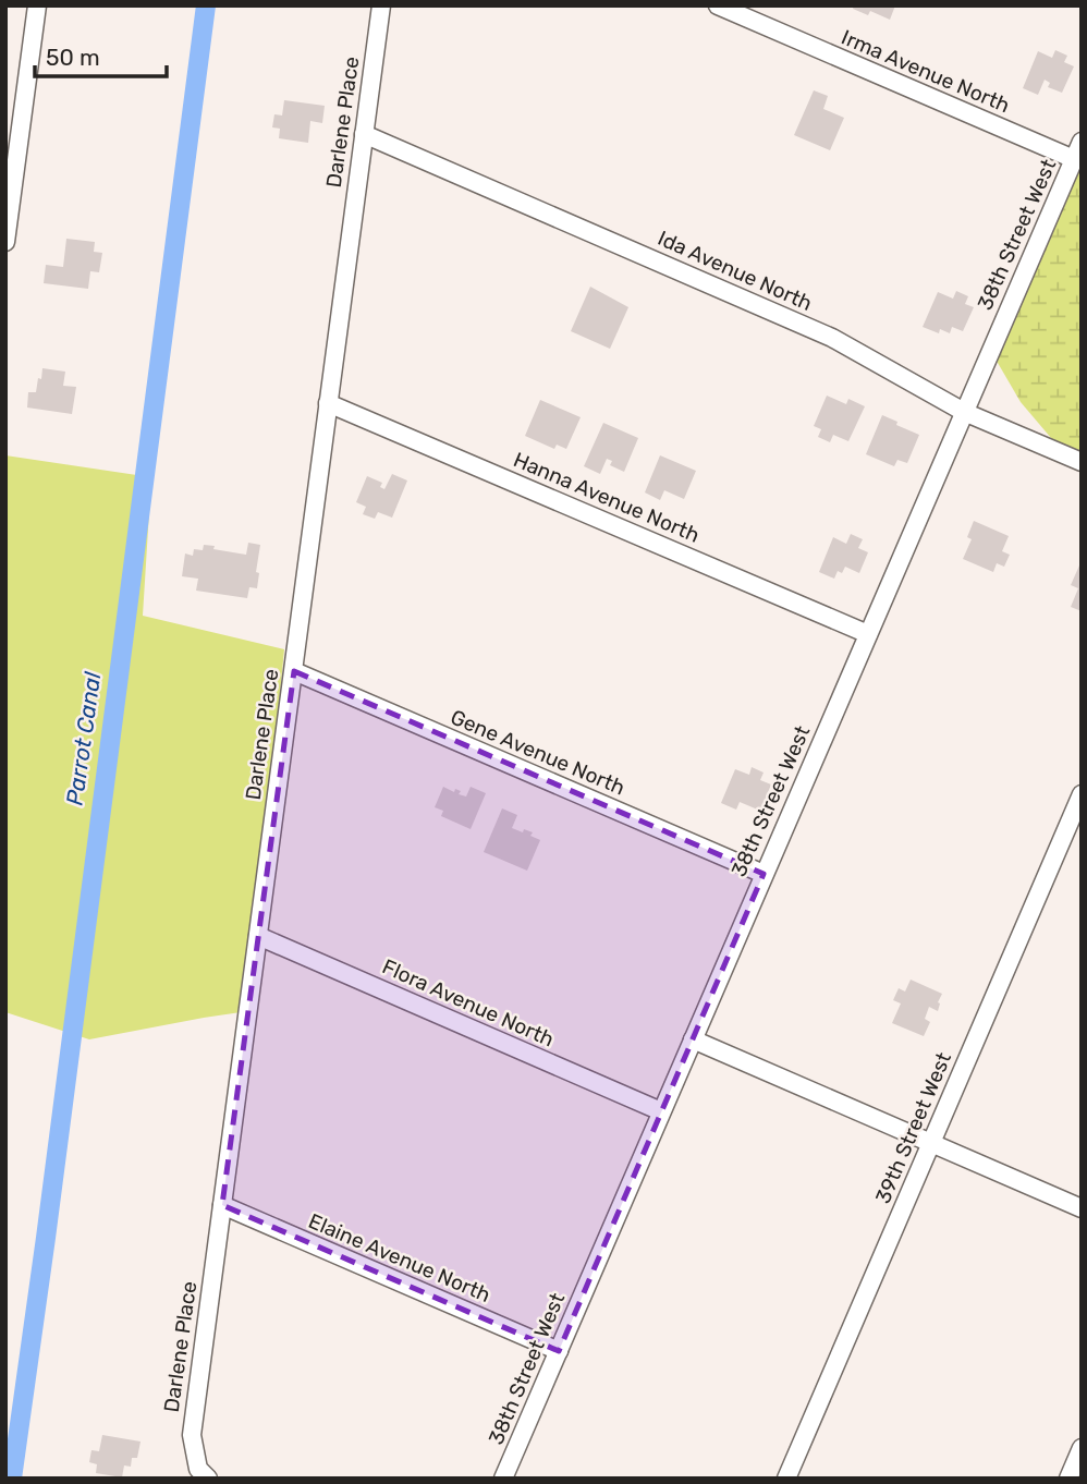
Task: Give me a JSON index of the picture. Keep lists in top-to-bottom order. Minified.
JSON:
{"streets":{"street":["Irma Avenue North","Darlene Place","38th Street West","Ida Avenue North","Hanna Avenue North","Gene Avenue North","Flora Avenue North","39th Street West","Elaine Avenue North"]},"crossings":[["Irma Avenue North","38th Street West"],["Darlene Place","Ida Avenue North"],["Darlene Place","Hanna Avenue North"],["Darlene Place","Gene Avenue North"],["Darlene Place","Flora Avenue North"],["Darlene Place","Elaine Avenue North"],["38th Street West","Ida Avenue North"],["38th Street West","Hanna Avenue North"],["38th Street West","Gene Avenue North"],["38th Street West","Flora Avenue North"],["38th Street West","Elaine Avenue North"]],"water":["Parrot Canal"],"scale_bar":"50 m"}
